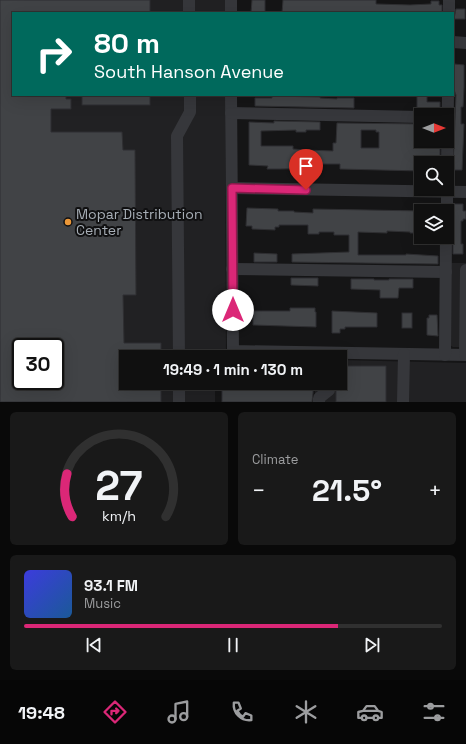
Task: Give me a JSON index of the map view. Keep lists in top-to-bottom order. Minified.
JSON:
{"places":["Mopar Distribution Center"],"north":"right","page":{"turn":["80 m","South Hanson Avenue"],"limit":"30","trip":"19:49 · 1 min · 130 m","tile":"Climate","heat":["−","21.5°","+"],"song":["93.1 FM","Music"],"tabs":"19:48","gauge":["27","km/h"]}}
